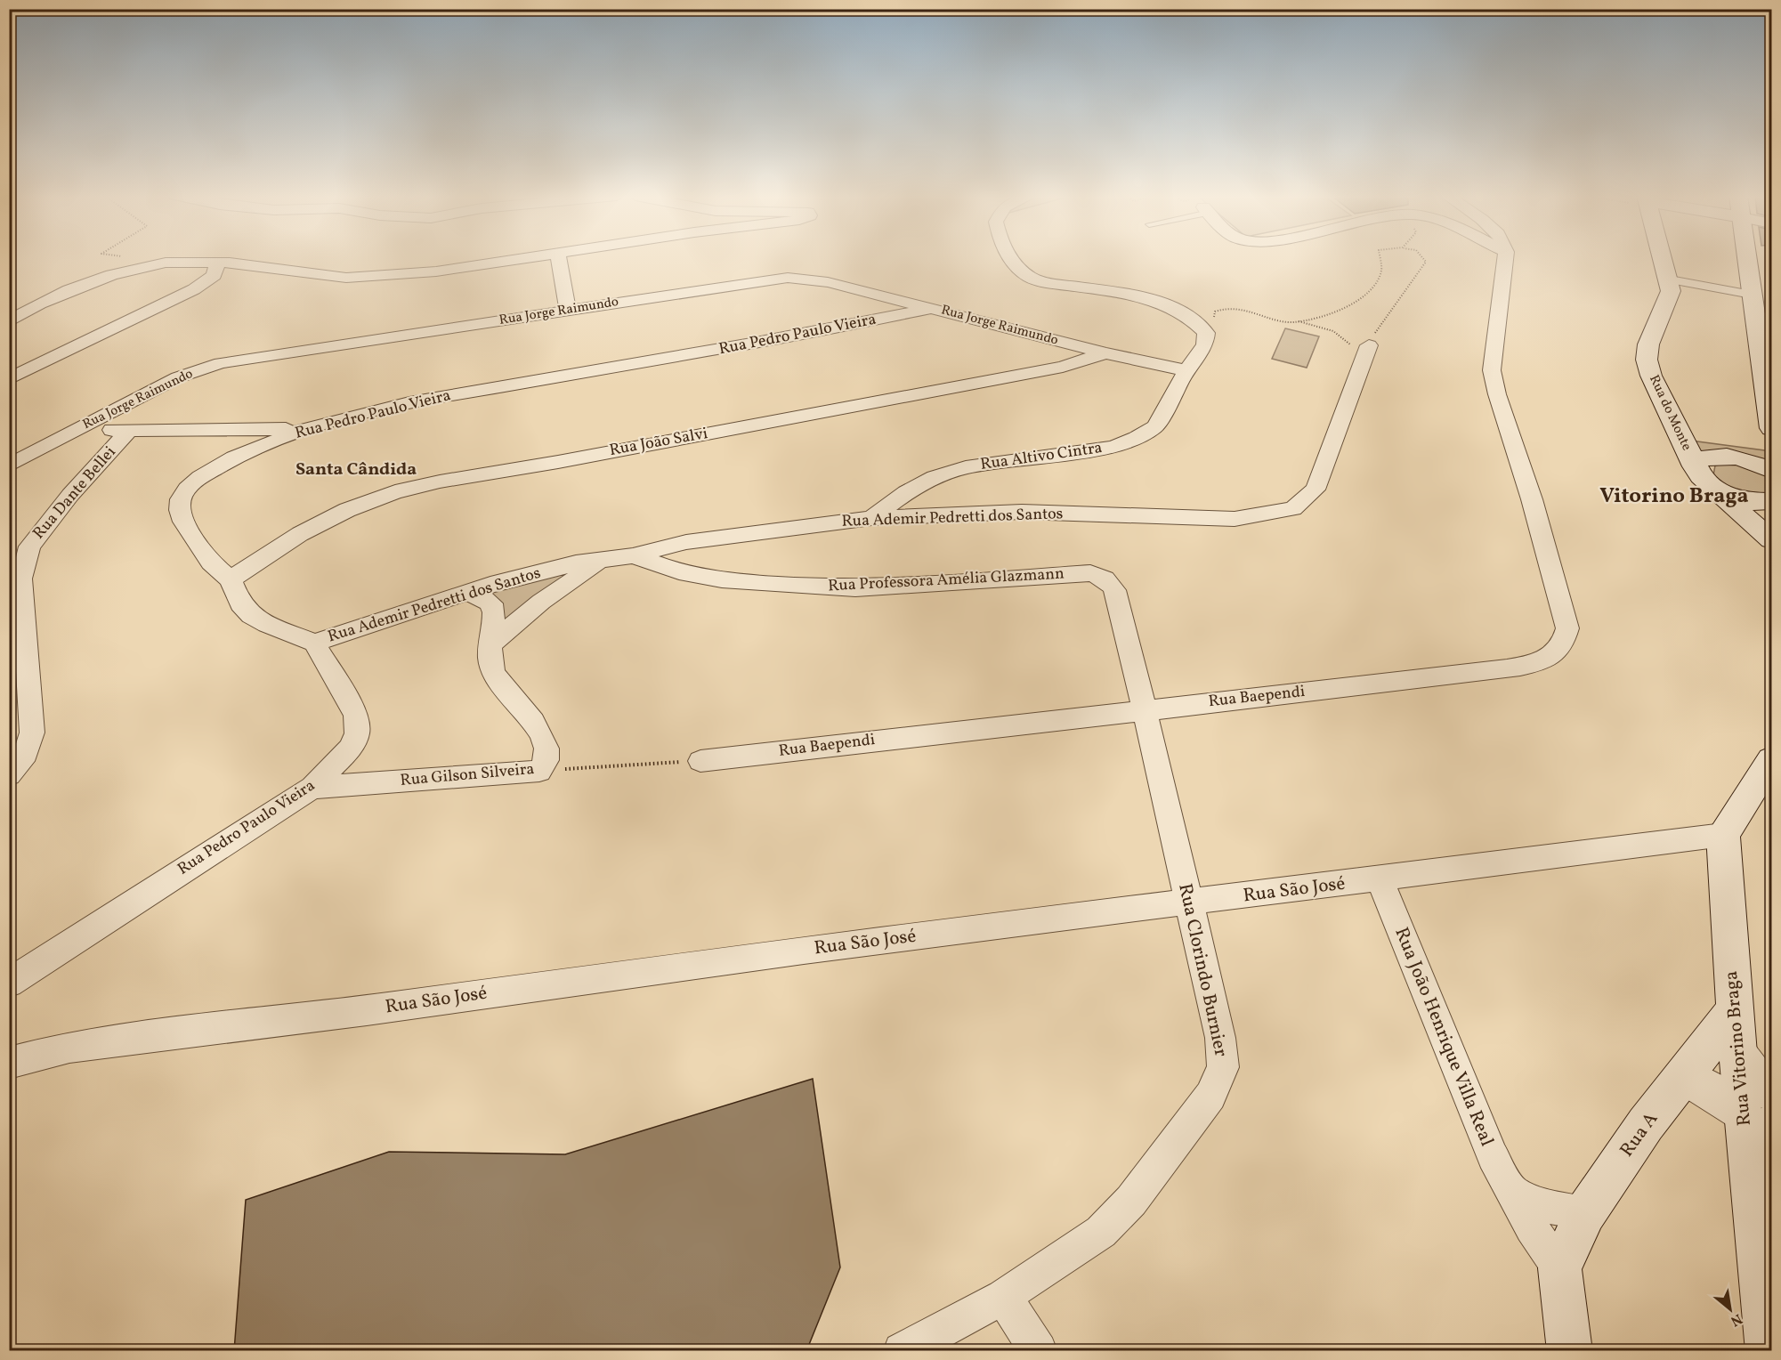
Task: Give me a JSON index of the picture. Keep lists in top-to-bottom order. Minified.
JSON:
{"streets":{"main road":["Rua do Monte","Rua João Henrique Villa Real","Rua Vitorino Braga","Rua A"],"street":["Rua Jorge Raimundo","Rua Pedro Paulo Vieira","Rua João Salvi","Rua Altivo Cintra","Rua Dante Bellei","Rua Ademir Pedretti dos Santos","Rua Professora Amélia Glazmann","Rua Baependi","Rua Gilson Silveira","Rua São José","Rua Clorindo Burnier"]},"crossings":[["Rua Jorge Raimundo","Rua Pedro Paulo Vieira"],["Rua Jorge Raimundo","Rua João Salvi"],["Rua Jorge Raimundo","Rua Altivo Cintra"],["Rua Pedro Paulo Vieira","Rua João Salvi"],["Rua Pedro Paulo Vieira","Rua Ademir Pedretti dos Santos"],["Rua Pedro Paulo Vieira","Rua Gilson Silveira"],["Rua Altivo Cintra","Rua Ademir Pedretti dos Santos"],["Rua Ademir Pedretti dos Santos","Rua Professora Amélia Glazmann"],["Rua Ademir Pedretti dos Santos","Rua Gilson Silveira"],["Rua Professora Amélia Glazmann","Rua Clorindo Burnier"],["Rua Baependi","Rua Clorindo Burnier"],["Rua São José","Rua Clorindo Burnier"],["Rua São José","Rua João Henrique Villa Real"],["Rua São José","Rua Vitorino Braga"],["Rua João Henrique Villa Real","Rua A"],["Rua Vitorino Braga","Rua A"]],"districts":["Santa Cândida","Vitorino Braga"],"north":"bottom right"}
